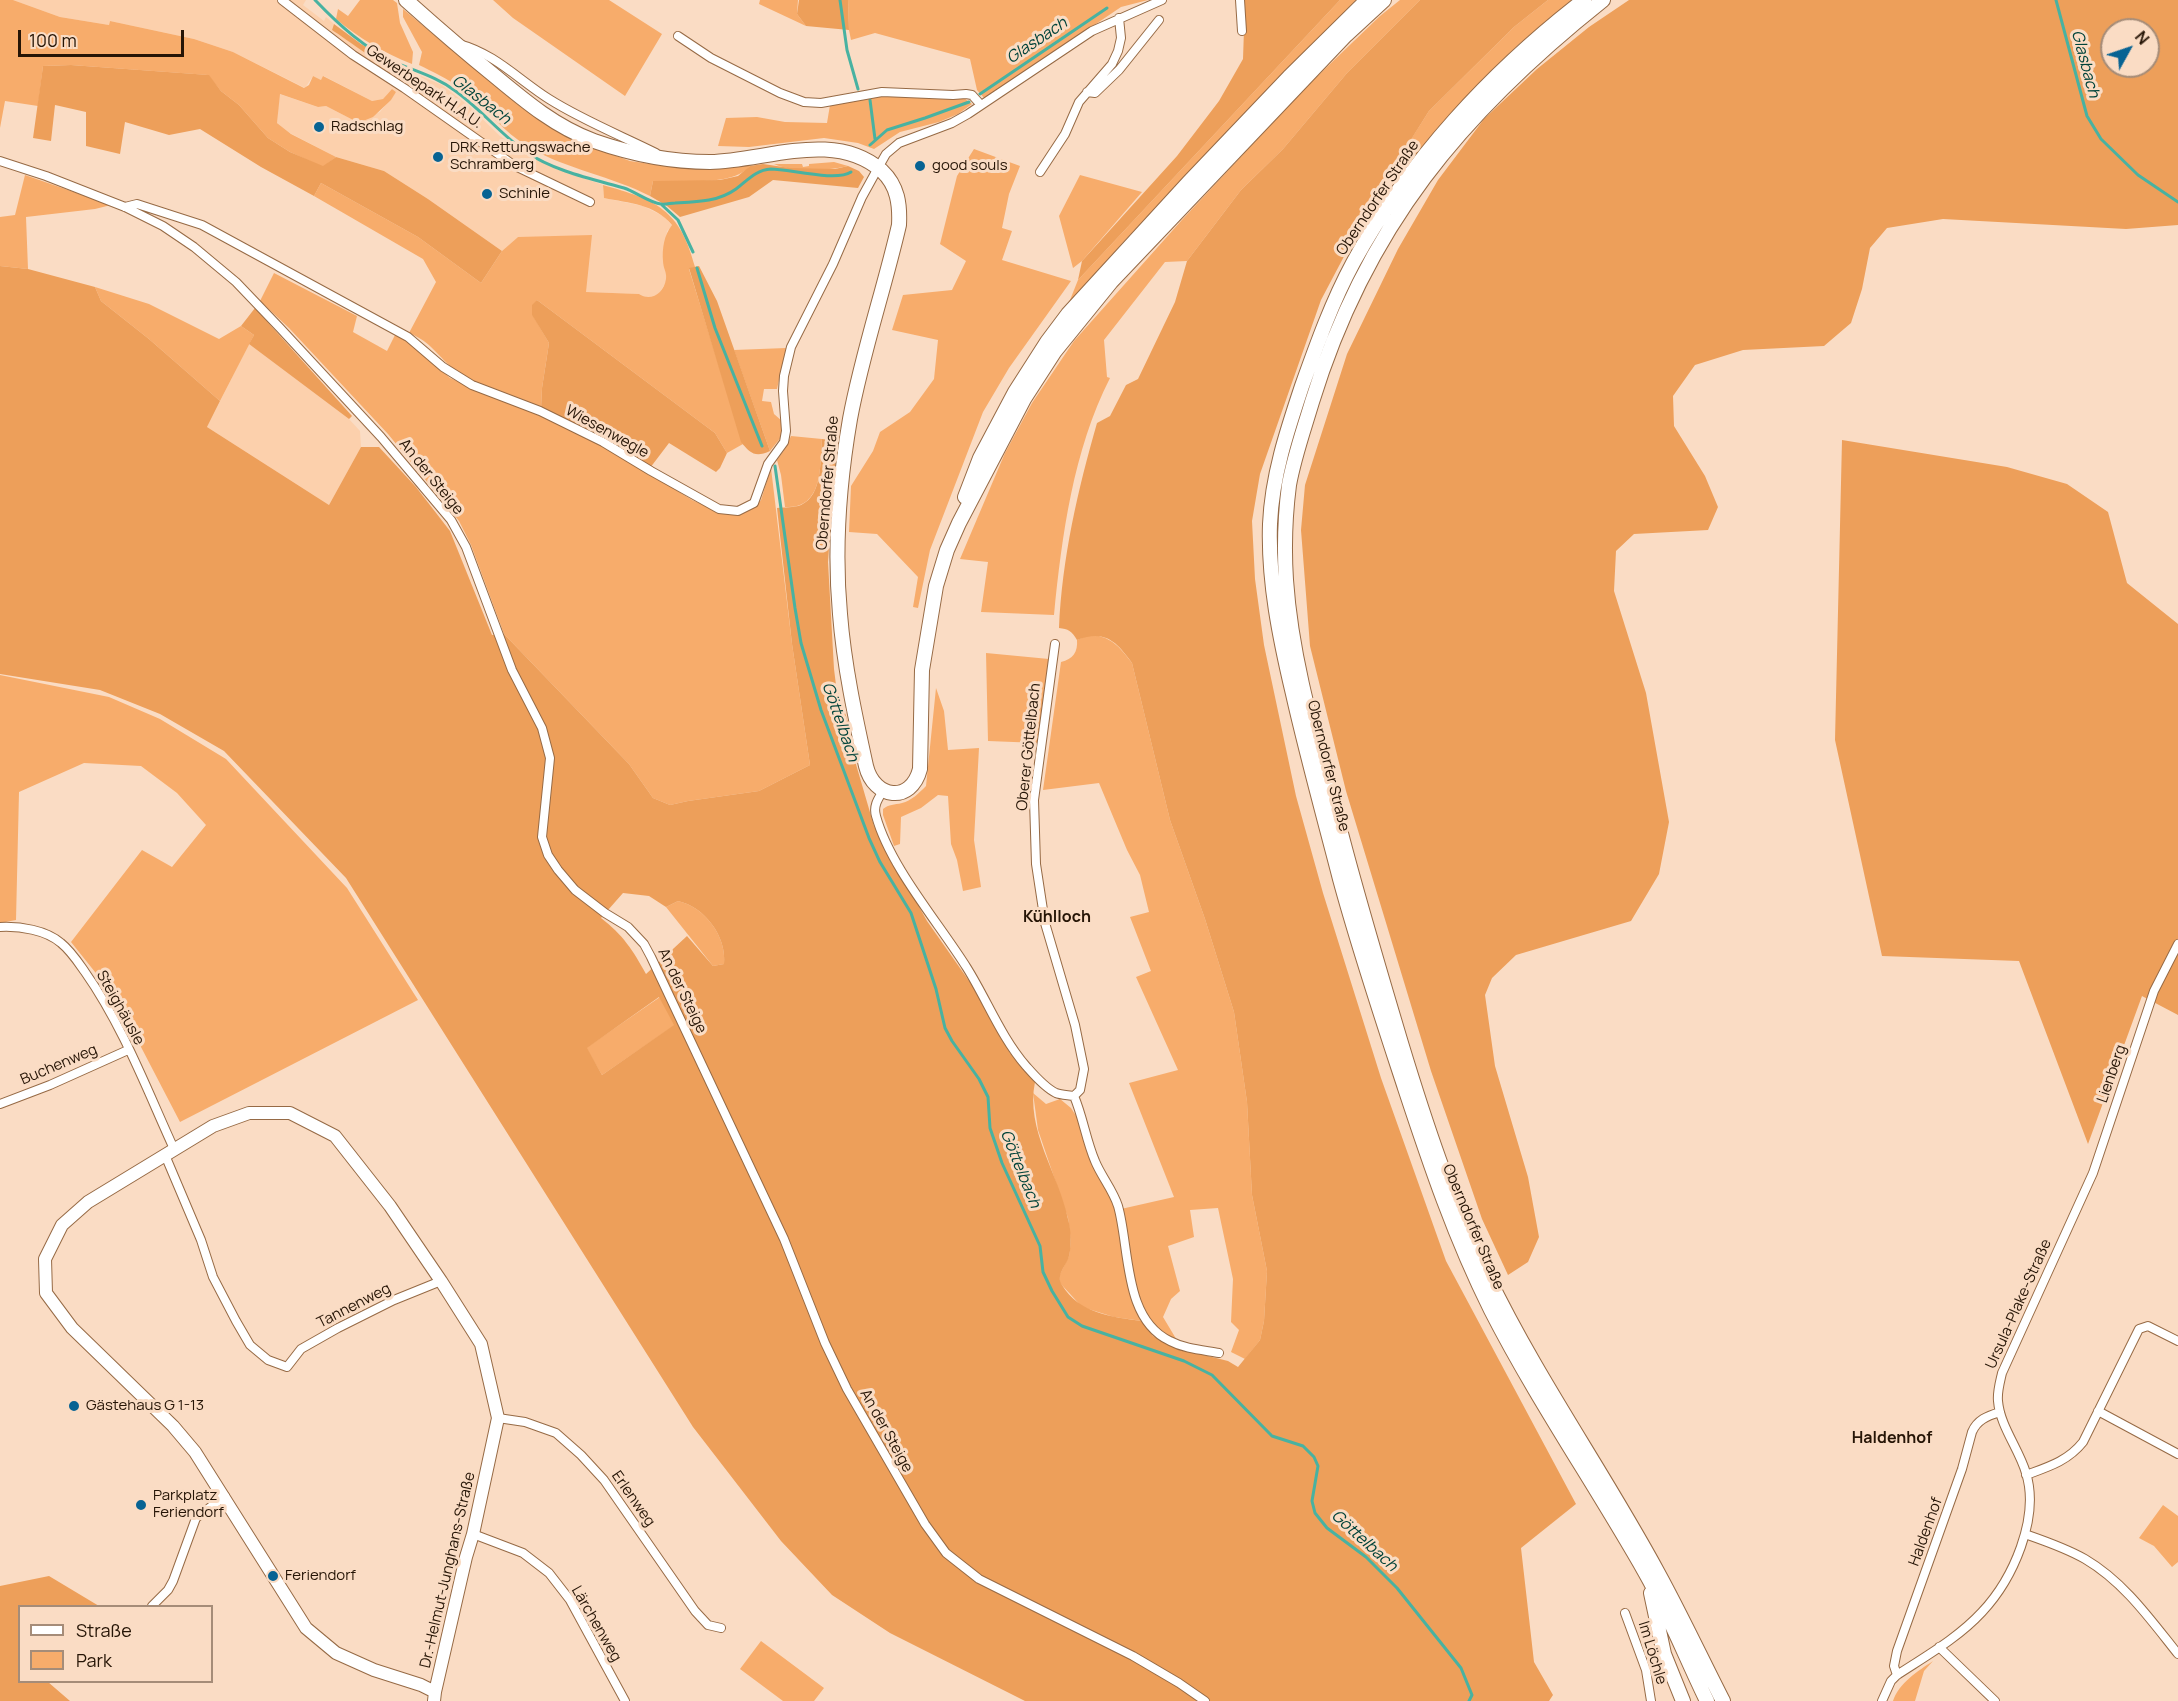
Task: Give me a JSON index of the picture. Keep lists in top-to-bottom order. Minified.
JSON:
{"streets":{"main road":["Oberndorfer Straße"],"street":["Gewerbepark H.A.U.","Wiesenwegle","An der Steige","Oberer Göttelbach","Steighäusle","Buchenweg","Lienberg","Ursula-Plake-Straße","Tannenweg","Erlenweg","Haldenhof","Dr.-Helmut-Junghans-Straße","Lärchenweg","Im Löchle"]},"crossings":[["Oberndorfer Straße","Wiesenwegle"],["Wiesenwegle","An der Steige"],["Steighäusle","Buchenweg"],["Steighäusle","Tannenweg"],["Steighäusle","Dr.-Helmut-Junghans-Straße"],["Lienberg","Ursula-Plake-Straße"],["Ursula-Plake-Straße","Haldenhof"],["Tannenweg","Dr.-Helmut-Junghans-Straße"],["Erlenweg","Dr.-Helmut-Junghans-Straße"],["Dr.-Helmut-Junghans-Straße","Lärchenweg"]],"districts":["Kühlloch","Haldenhof"],"water":["Glasbach","Göttelbach"],"places":["Radschlag","DRK Rettungswache Schramberg","good souls","Schinle","Gästehaus G 1-13","Parkplatz Feriendorf","Feriendorf"],"legend":["Straße","Park"],"scale_bar":"100 m","north":"top right"}
